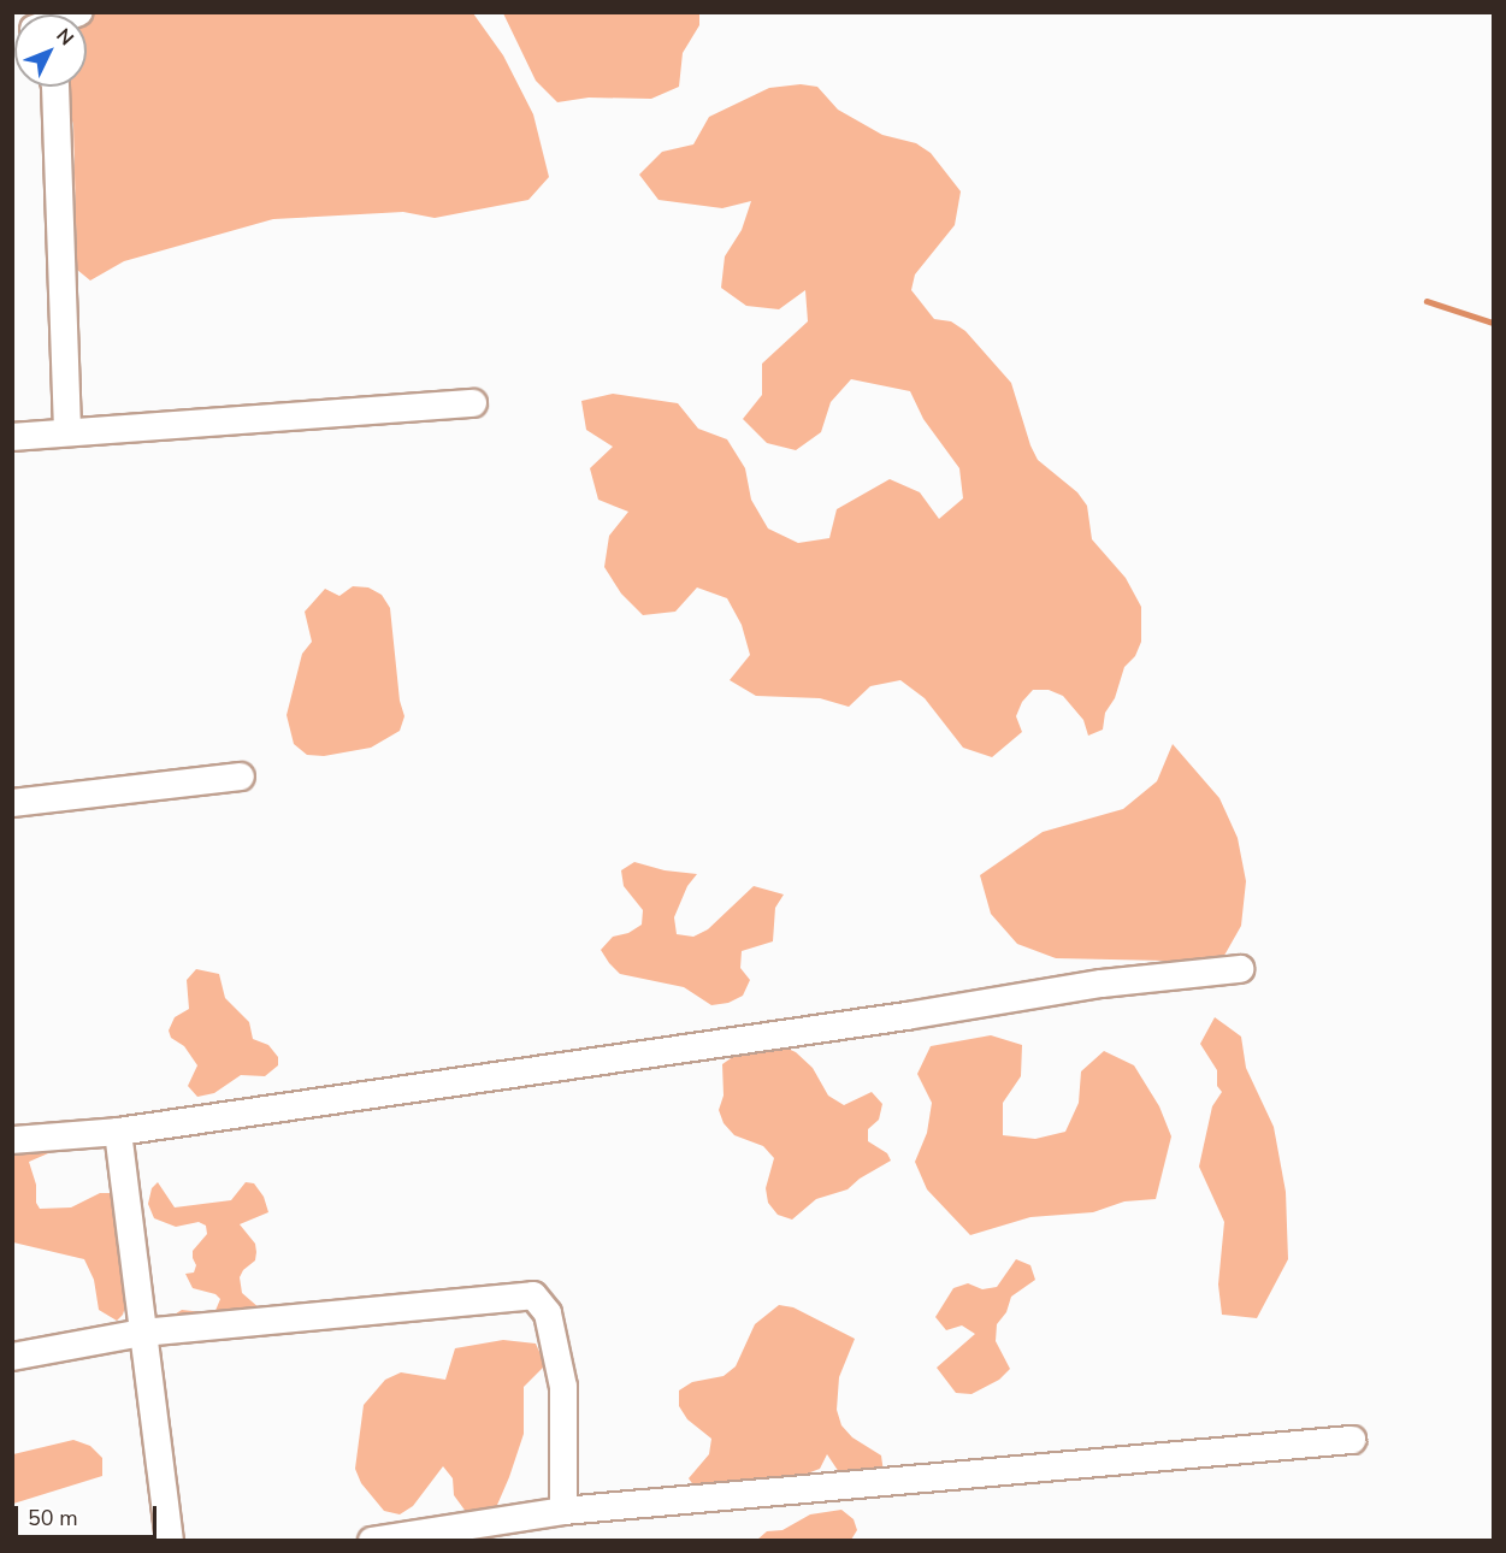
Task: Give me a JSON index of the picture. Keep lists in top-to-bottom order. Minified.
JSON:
{"scale_bar":"50 m","north":"top right"}
